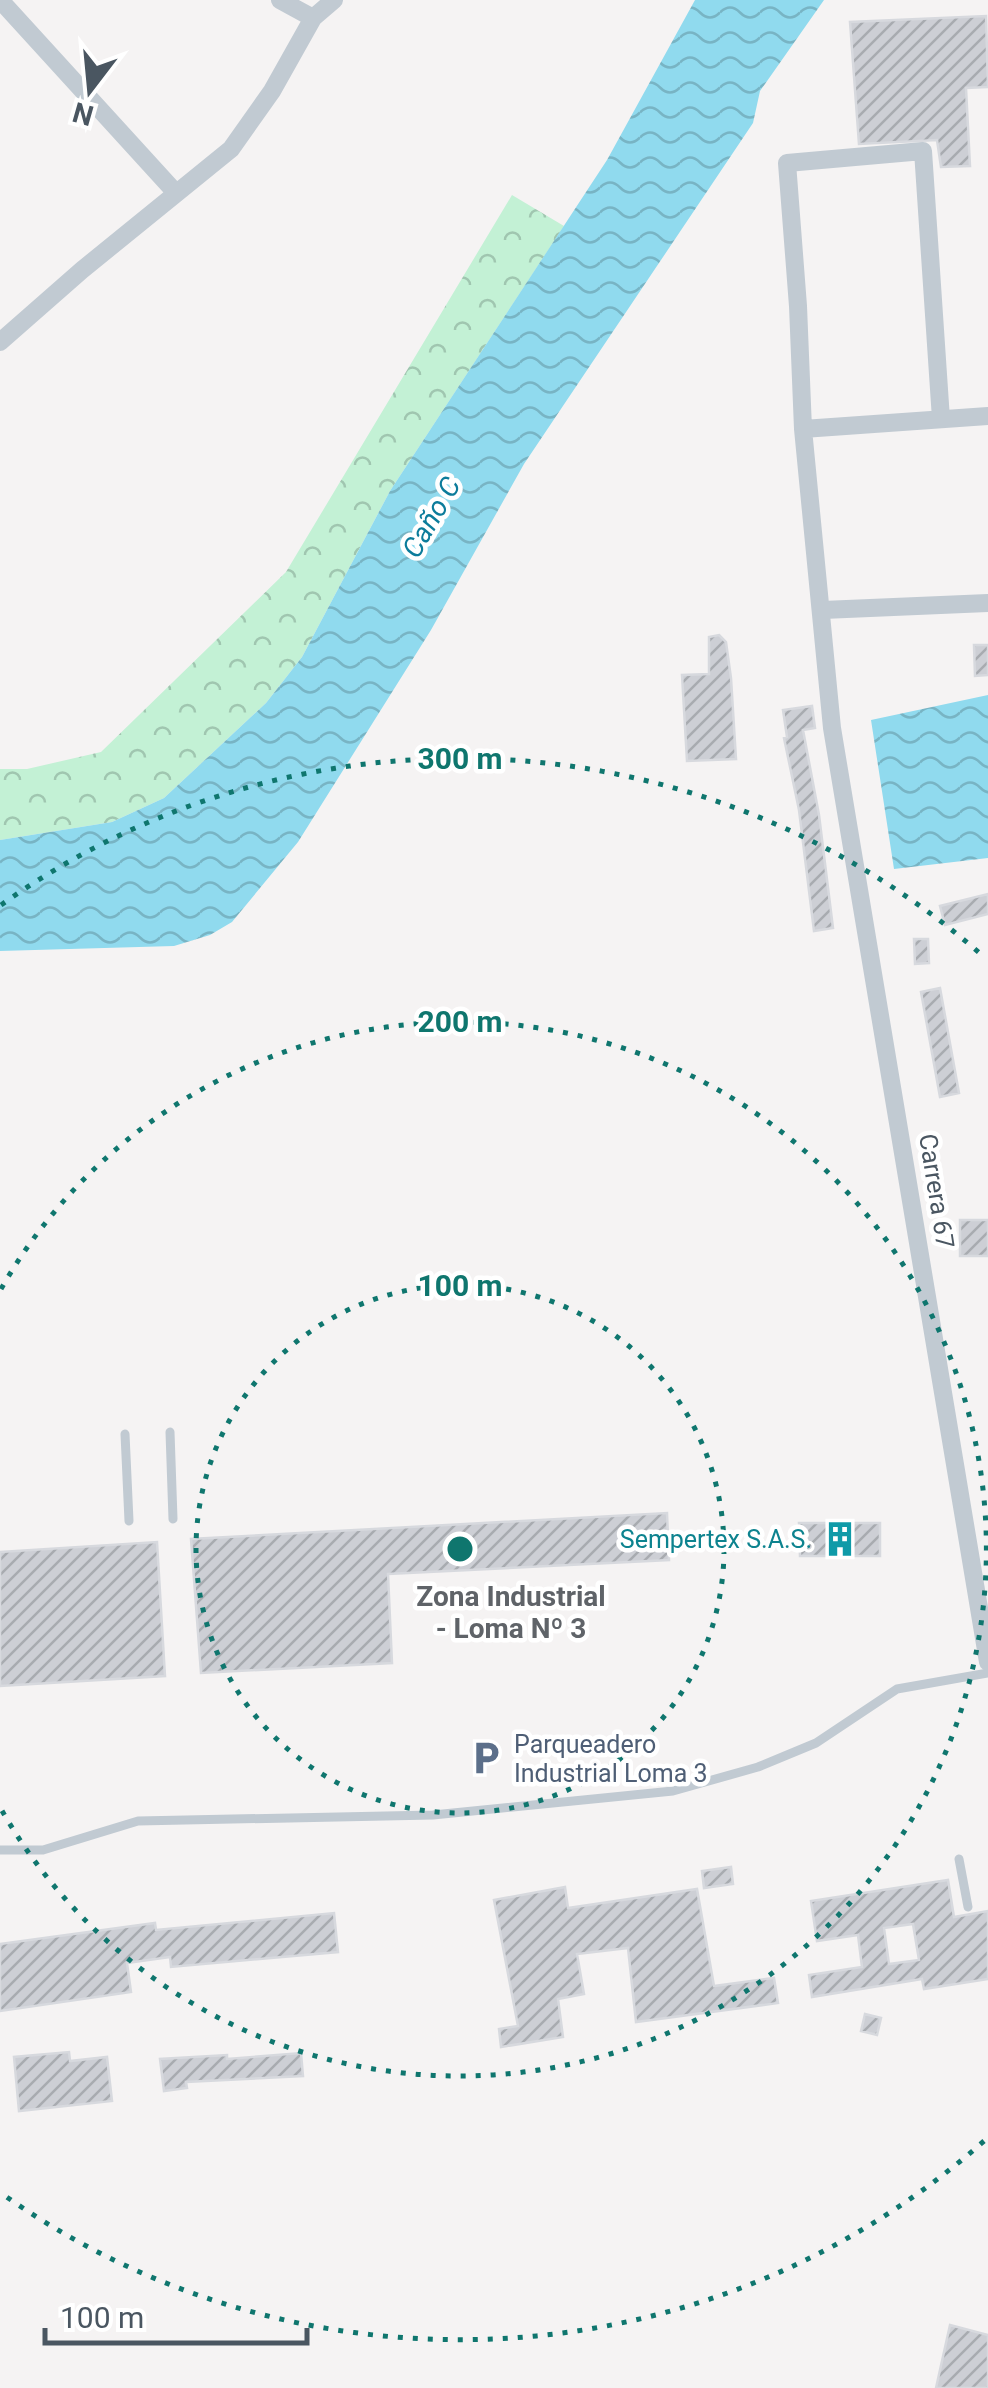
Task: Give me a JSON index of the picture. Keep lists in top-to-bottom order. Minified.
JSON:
{"streets":{"street":["Carrera 67"]},"districts":["Zona Industrial - Loma Nº 3"],"water":["Caño C"],"places":{"building":["Sempertex S.A.S."],"parking":["Parqueadero Industrial Loma 3"]},"scale_bar":"100 m","north":"bottom","rings":["300 m","200 m","100 m"]}
